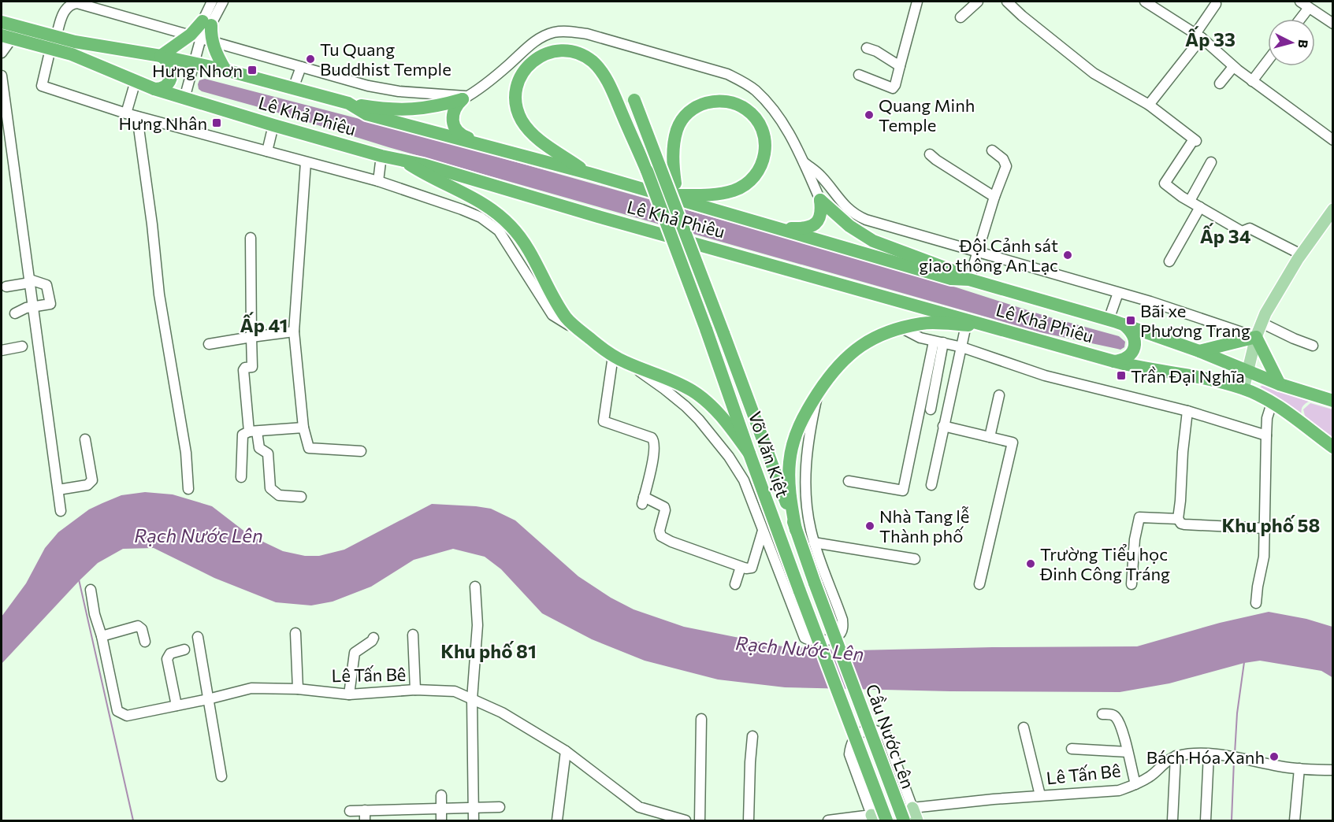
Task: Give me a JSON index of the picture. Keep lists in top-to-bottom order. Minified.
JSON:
{"streets":{"highway":["Lê Khả Phiêu","Võ Văn Kiệt","Cầu Nước Lên"],"street":["Lê Tấn Bê"]},"crossings":[["Lê Khả Phiêu","Võ Văn Kiệt"],["Võ Văn Kiệt","Cầu Nước Lên"]],"districts":["Ấp 33","Ấp 34","Ấp 41","Khu phố 58","Khu phố 81"],"water":["Rạch Nước Lên"],"places":{"other":["Tu Quang Buddhist Temple","Quang Minh Temple","Đội Cảnh sát giao thông An Lạc","Nhà Tang lễ Thành phố","Trường Tiểu học Đinh Công Tráng","Bách Hóa Xanh"],"transit":["Hưng Nhơn","Hưng Nhân","Bãi xe Phương Trang","Trần Đại Nghĩa"]},"north":"right"}
